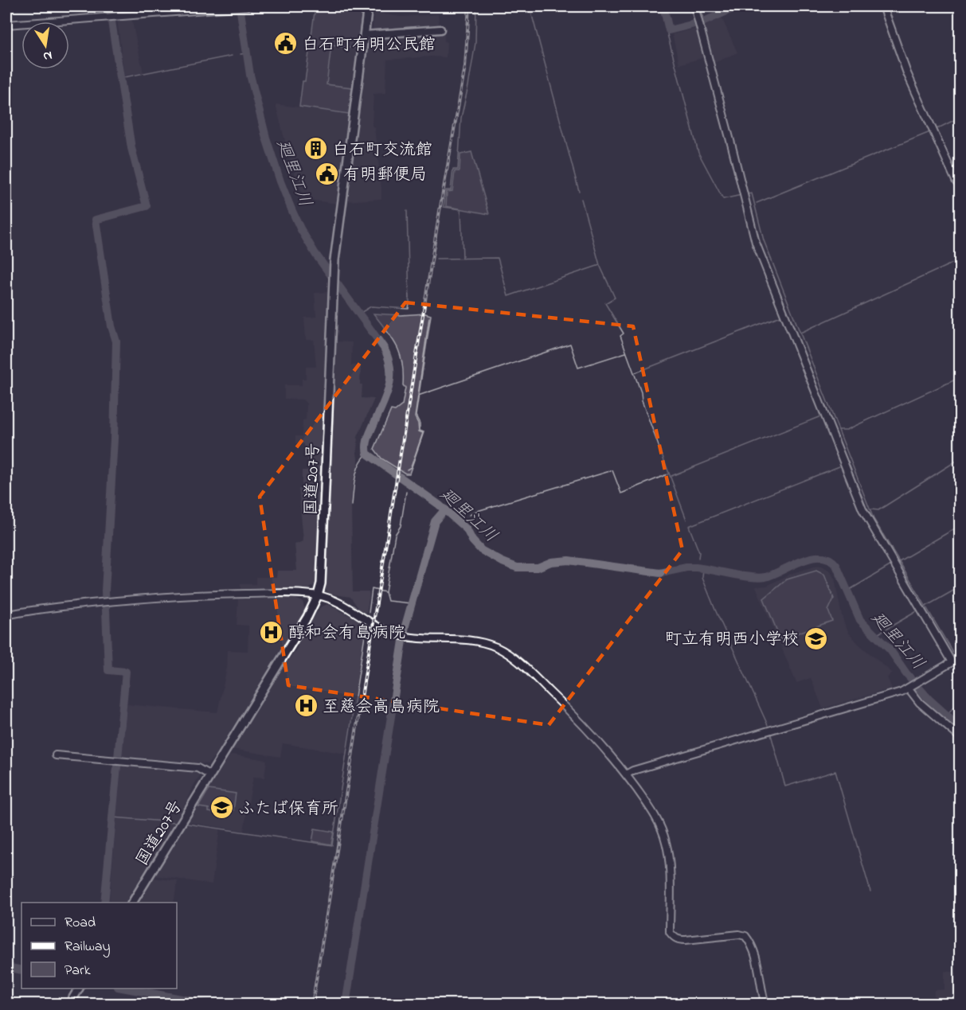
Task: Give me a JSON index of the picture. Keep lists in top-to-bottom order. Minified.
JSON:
{"streets":{"highway":["国道207号"]},"water":["廻里江川"],"places":{"public building":["白石町有明公民館","有明郵便局"],"building":["白石町交流館"],"hospital":["醇和会有島病院","至慈会高島病院"],"school or university":["町立有明西小学校","ふたば保育所"]},"legend":["Road","Railway","Park"],"north":"bottom"}
